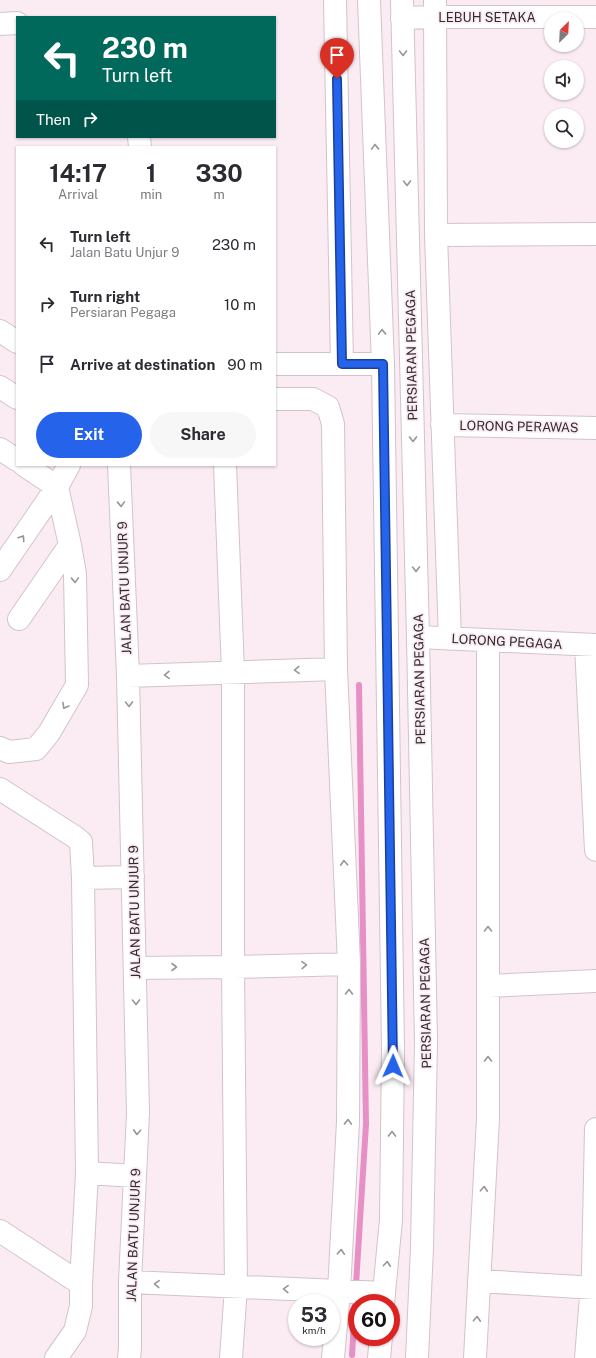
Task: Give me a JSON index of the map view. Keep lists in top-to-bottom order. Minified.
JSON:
{"streets":{"street":["LEBUH SETAKA","PERSIARAN PEGAGA","LORONG PERAWAS","JALAN BATU UNJUR 9","LORONG PEGAGA"]},"crossings":[["LEBUH SETAKA","PERSIARAN PEGAGA"],["PERSIARAN PEGAGA","LORONG PEGAGA"]],"north":"top right","page":{"turn":["230 m","Turn left"],"then":"Then","eta":["14:17","Arrival","1","min","330","m"],"list":[{"name":"Turn left","note":"Jalan Batu Unjur 9","value":"230 m"},{"name":"Turn right","note":"Persiaran Pegaga","value":"10 m"},{"name":"Arrive at destination","value":"90 m"}],"buttons":["Exit","Share"],"speed":"53 km/h","limit":"60"}}
